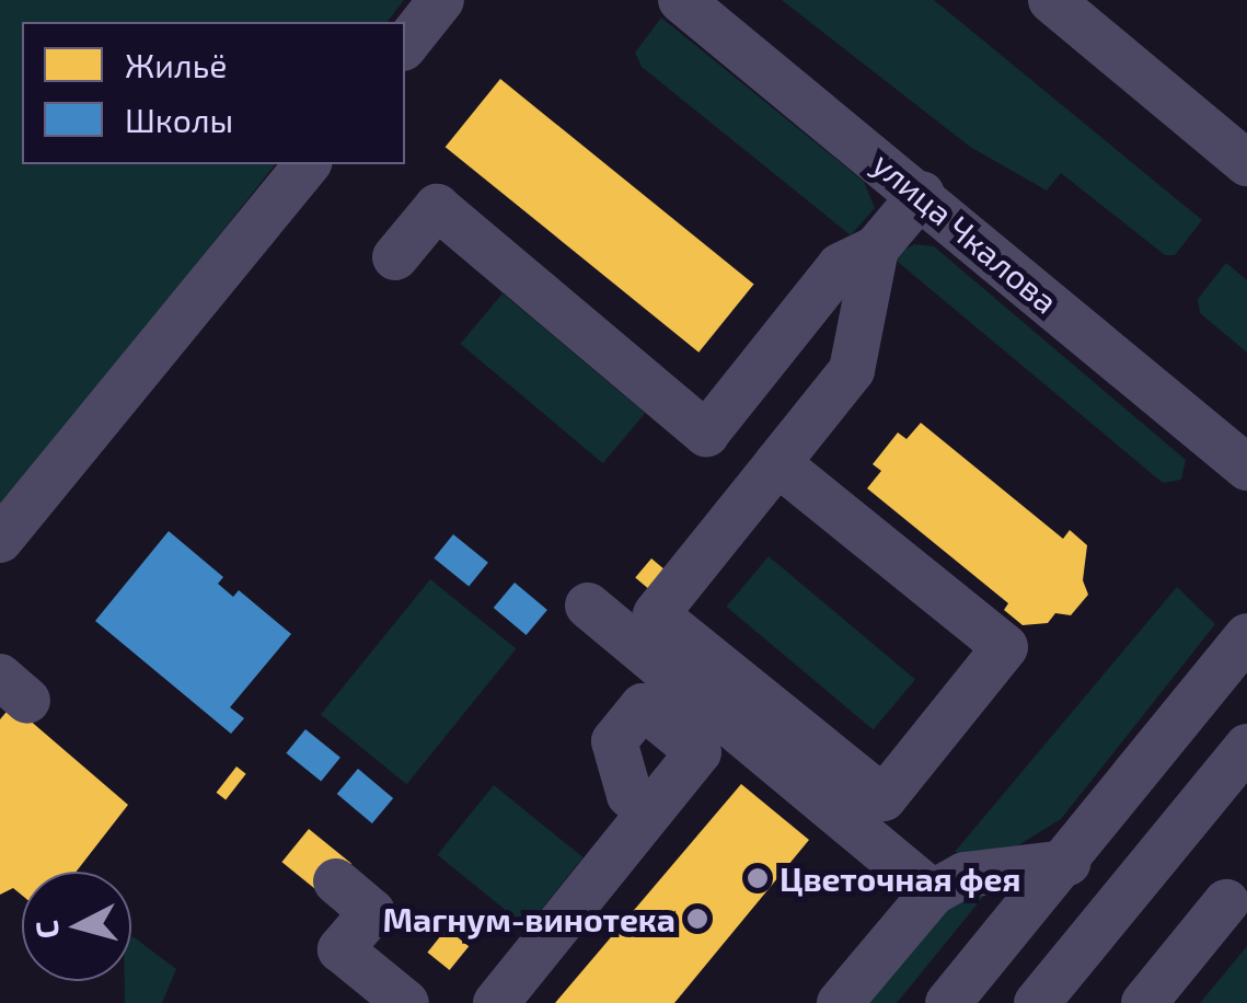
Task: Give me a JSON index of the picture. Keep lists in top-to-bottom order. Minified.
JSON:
{"streets":{"street":["улица Чкалова"]},"places":["Цветочная фея","Магнум-винотека"],"legend":["Жильё","Школы"],"north":"left"}
